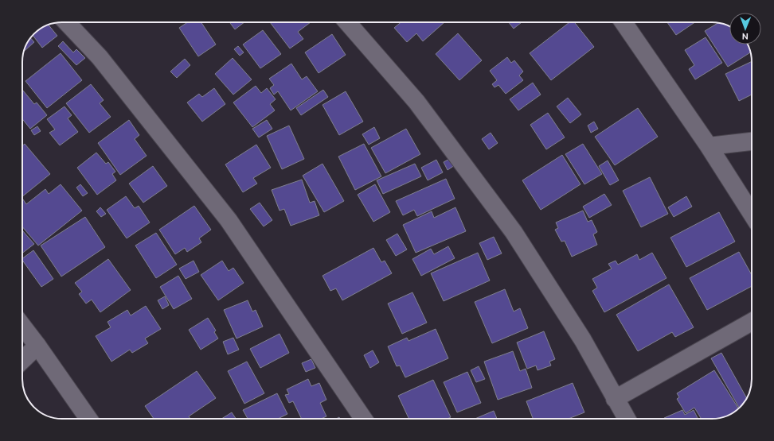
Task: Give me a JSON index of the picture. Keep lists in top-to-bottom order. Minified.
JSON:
{"north":"bottom"}
